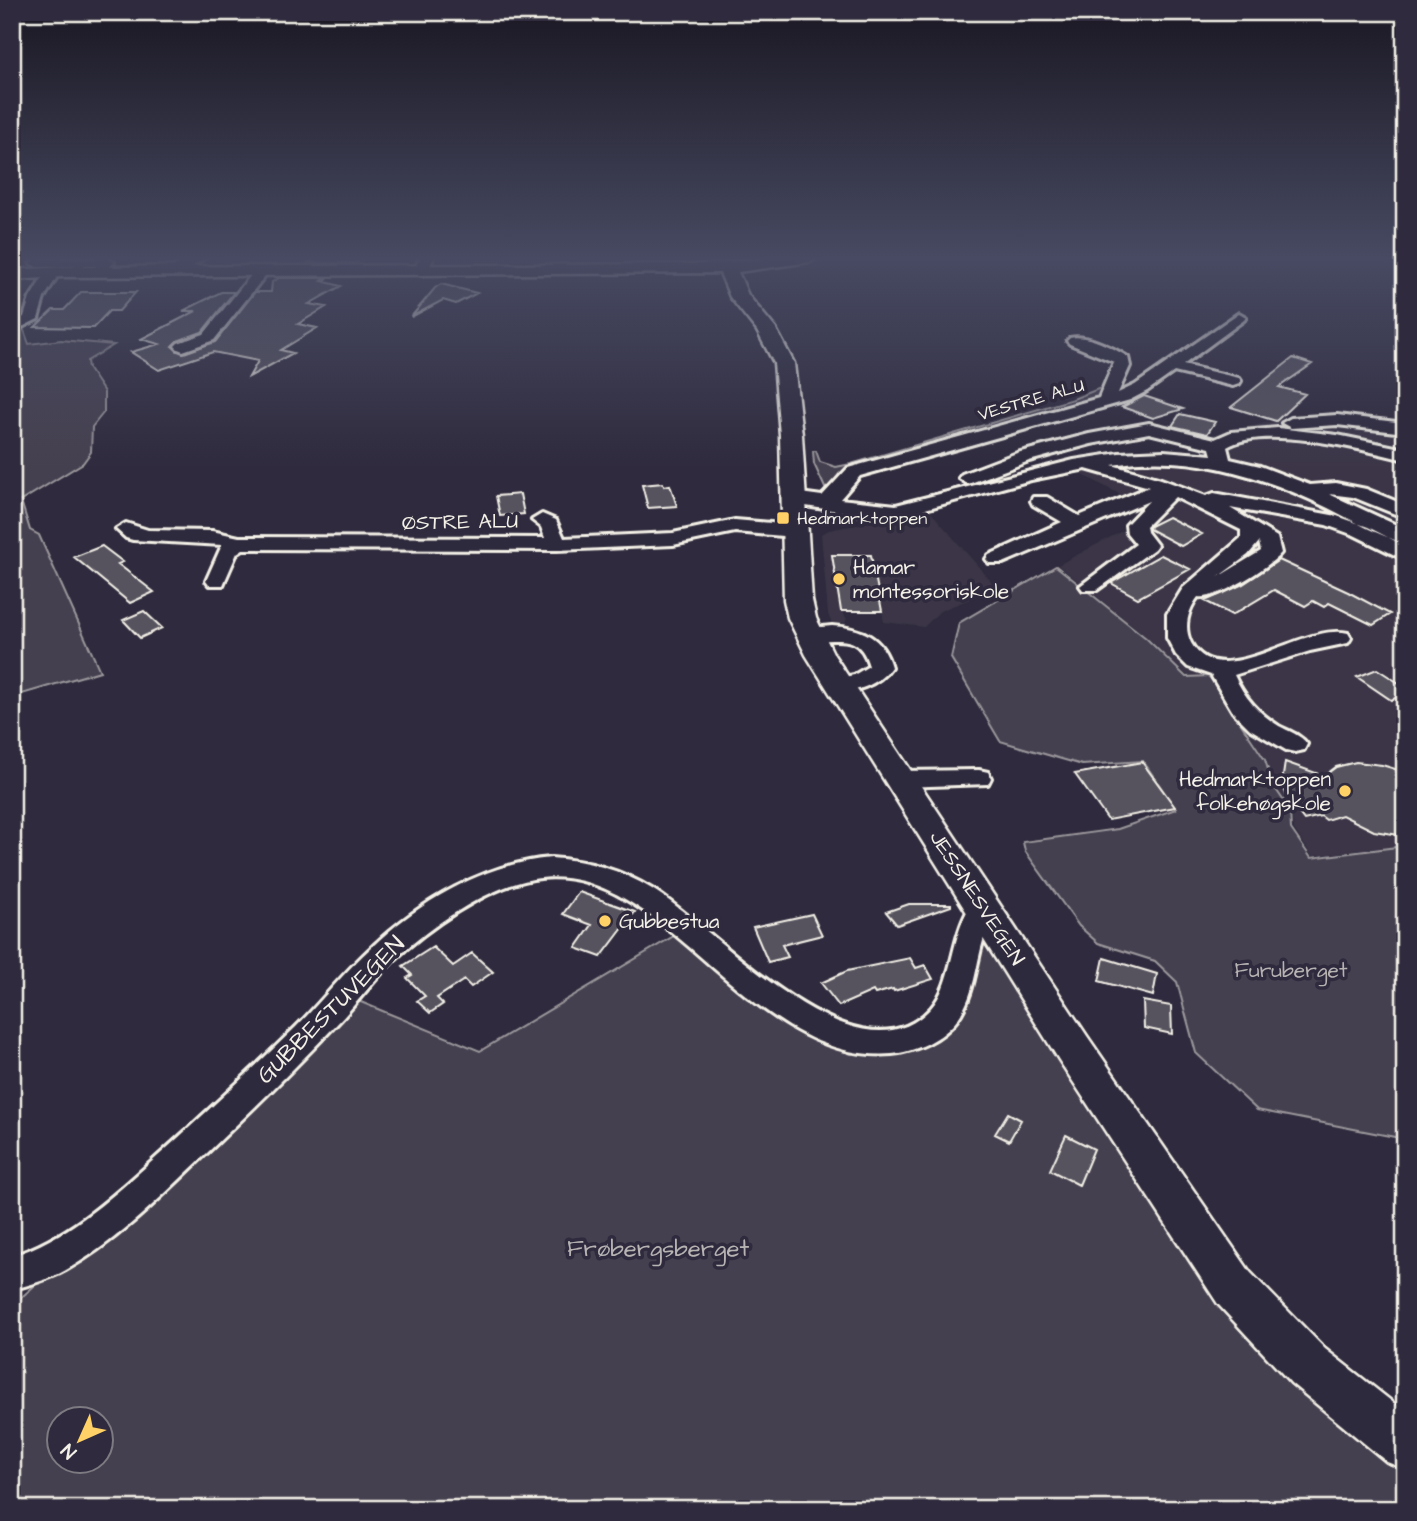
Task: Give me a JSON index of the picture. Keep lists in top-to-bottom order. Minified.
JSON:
{"streets":{"main road":["JESSNESVEGEN"],"street":["VESTRE ALU","ØSTRE ALU","GUBBESTUVEGEN"]},"crossings":[["ØSTRE ALU","JESSNESVEGEN"],["JESSNESVEGEN","GUBBESTUVEGEN"]],"parks":["Furuberget","Frøbergsberget"],"places":{"transit":["Hedmarktoppen"],"other":["Hamar montessoriskole","Hedmarktoppen folkehøgskole","Gubbestua"]},"north":"bottom left"}
